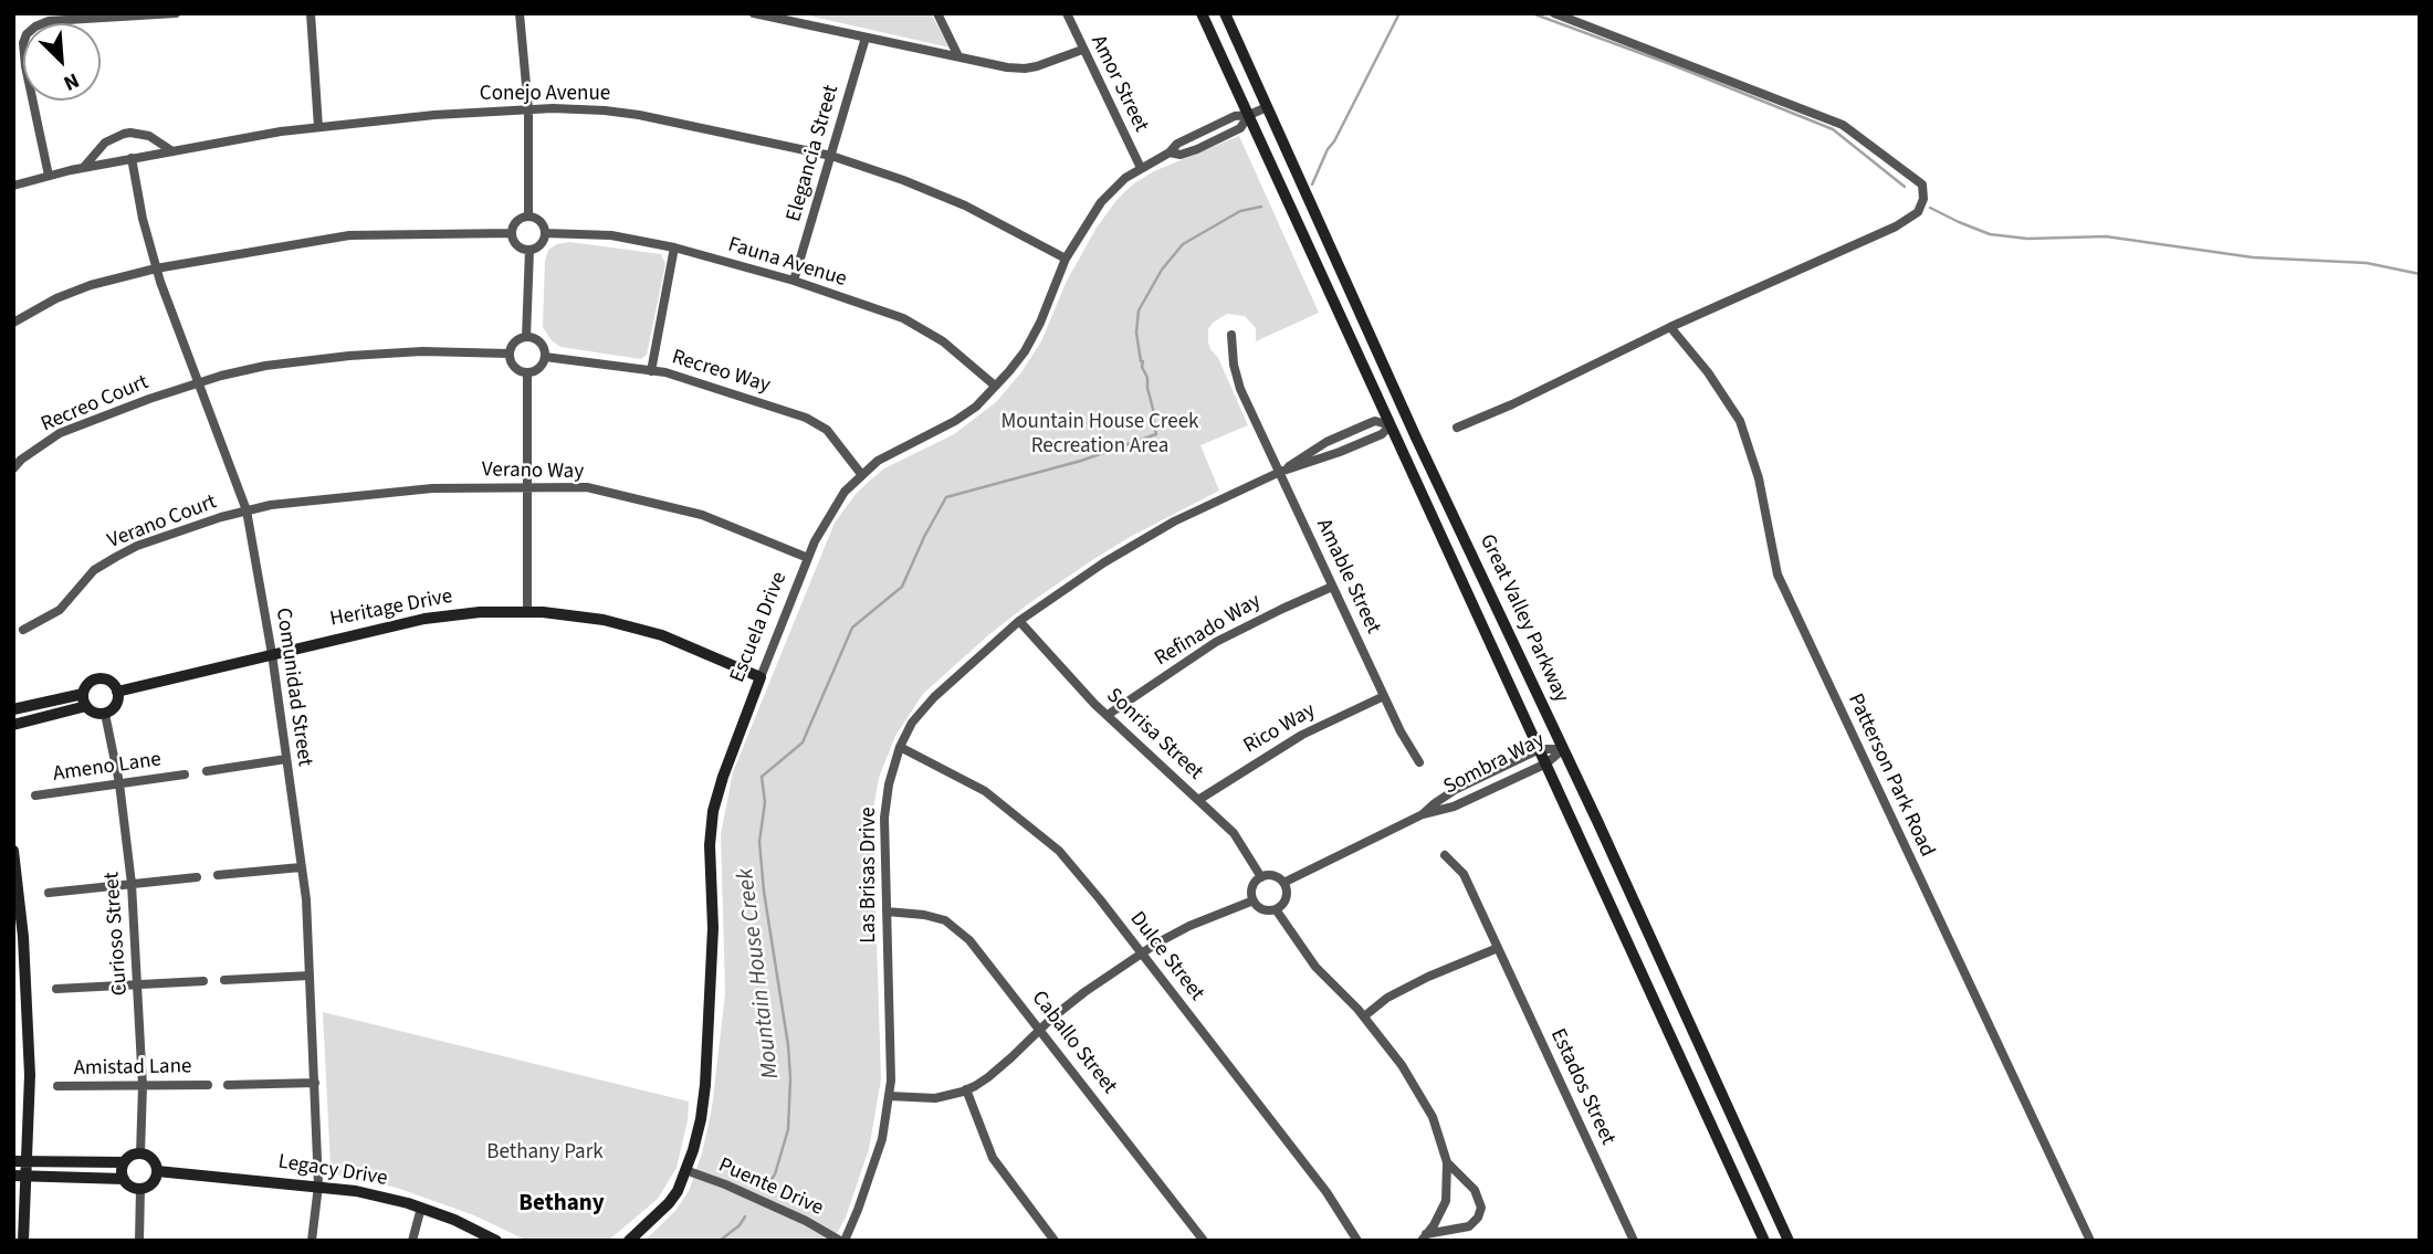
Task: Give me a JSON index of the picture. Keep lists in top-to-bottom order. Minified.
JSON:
{"streets":{"main road":["Heritage Drive","Great Valley Parkway","Escuela Drive","Legacy Drive"],"street":["Amor Street","Conejo Avenue","Elegancia Street","Fauna Avenue","Recreo Way","Recreo Court","Verano Way","Verano Court","Amable Street","Refinado Way","Comunidad Street","Rico Way","Sonrisa Street","Sombra Way","Ameno Lane","Patterson Park Road","Las Brisas Drive","Curioso Street","Dulce Street","Caballo Street","Amistad Lane","Estados Street","Puente Drive"]},"crossings":[["Amor Street","Escuela Drive"],["Conejo Avenue","Elegancia Street"],["Conejo Avenue","Escuela Drive"],["Conejo Avenue","Comunidad Street"],["Elegancia Street","Fauna Avenue"],["Fauna Avenue","Escuela Drive"],["Recreo Way","Escuela Drive"],["Recreo Court","Comunidad Street"],["Verano Way","Verano Court"],["Verano Way","Escuela Drive"],["Verano Way","Comunidad Street"],["Verano Court","Comunidad Street"],["Amable Street","Refinado Way"],["Amable Street","Rico Way"],["Amable Street","Las Brisas Drive"],["Heritage Drive","Escuela Drive"],["Heritage Drive","Comunidad Street"],["Heritage Drive","Curioso Street"],["Great Valley Parkway","Escuela Drive"],["Great Valley Parkway","Sombra Way"],["Great Valley Parkway","Las Brisas Drive"],["Escuela Drive","Puente Drive"],["Refinado Way","Sonrisa Street"],["Comunidad Street","Legacy Drive"],["Rico Way","Sonrisa Street"],["Sonrisa Street","Sombra Way"],["Sonrisa Street","Las Brisas Drive"],["Ameno Lane","Curioso Street"],["Las Brisas Drive","Dulce Street"],["Las Brisas Drive","Caballo Street"],["Las Brisas Drive","Puente Drive"],["Curioso Street","Amistad Lane"],["Curioso Street","Legacy Drive"]],"districts":["Bethany"],"water":["Mountain House Creek"],"parks":["Mountain House Creek Recreation Area","Bethany Park"],"north":"bottom right"}
